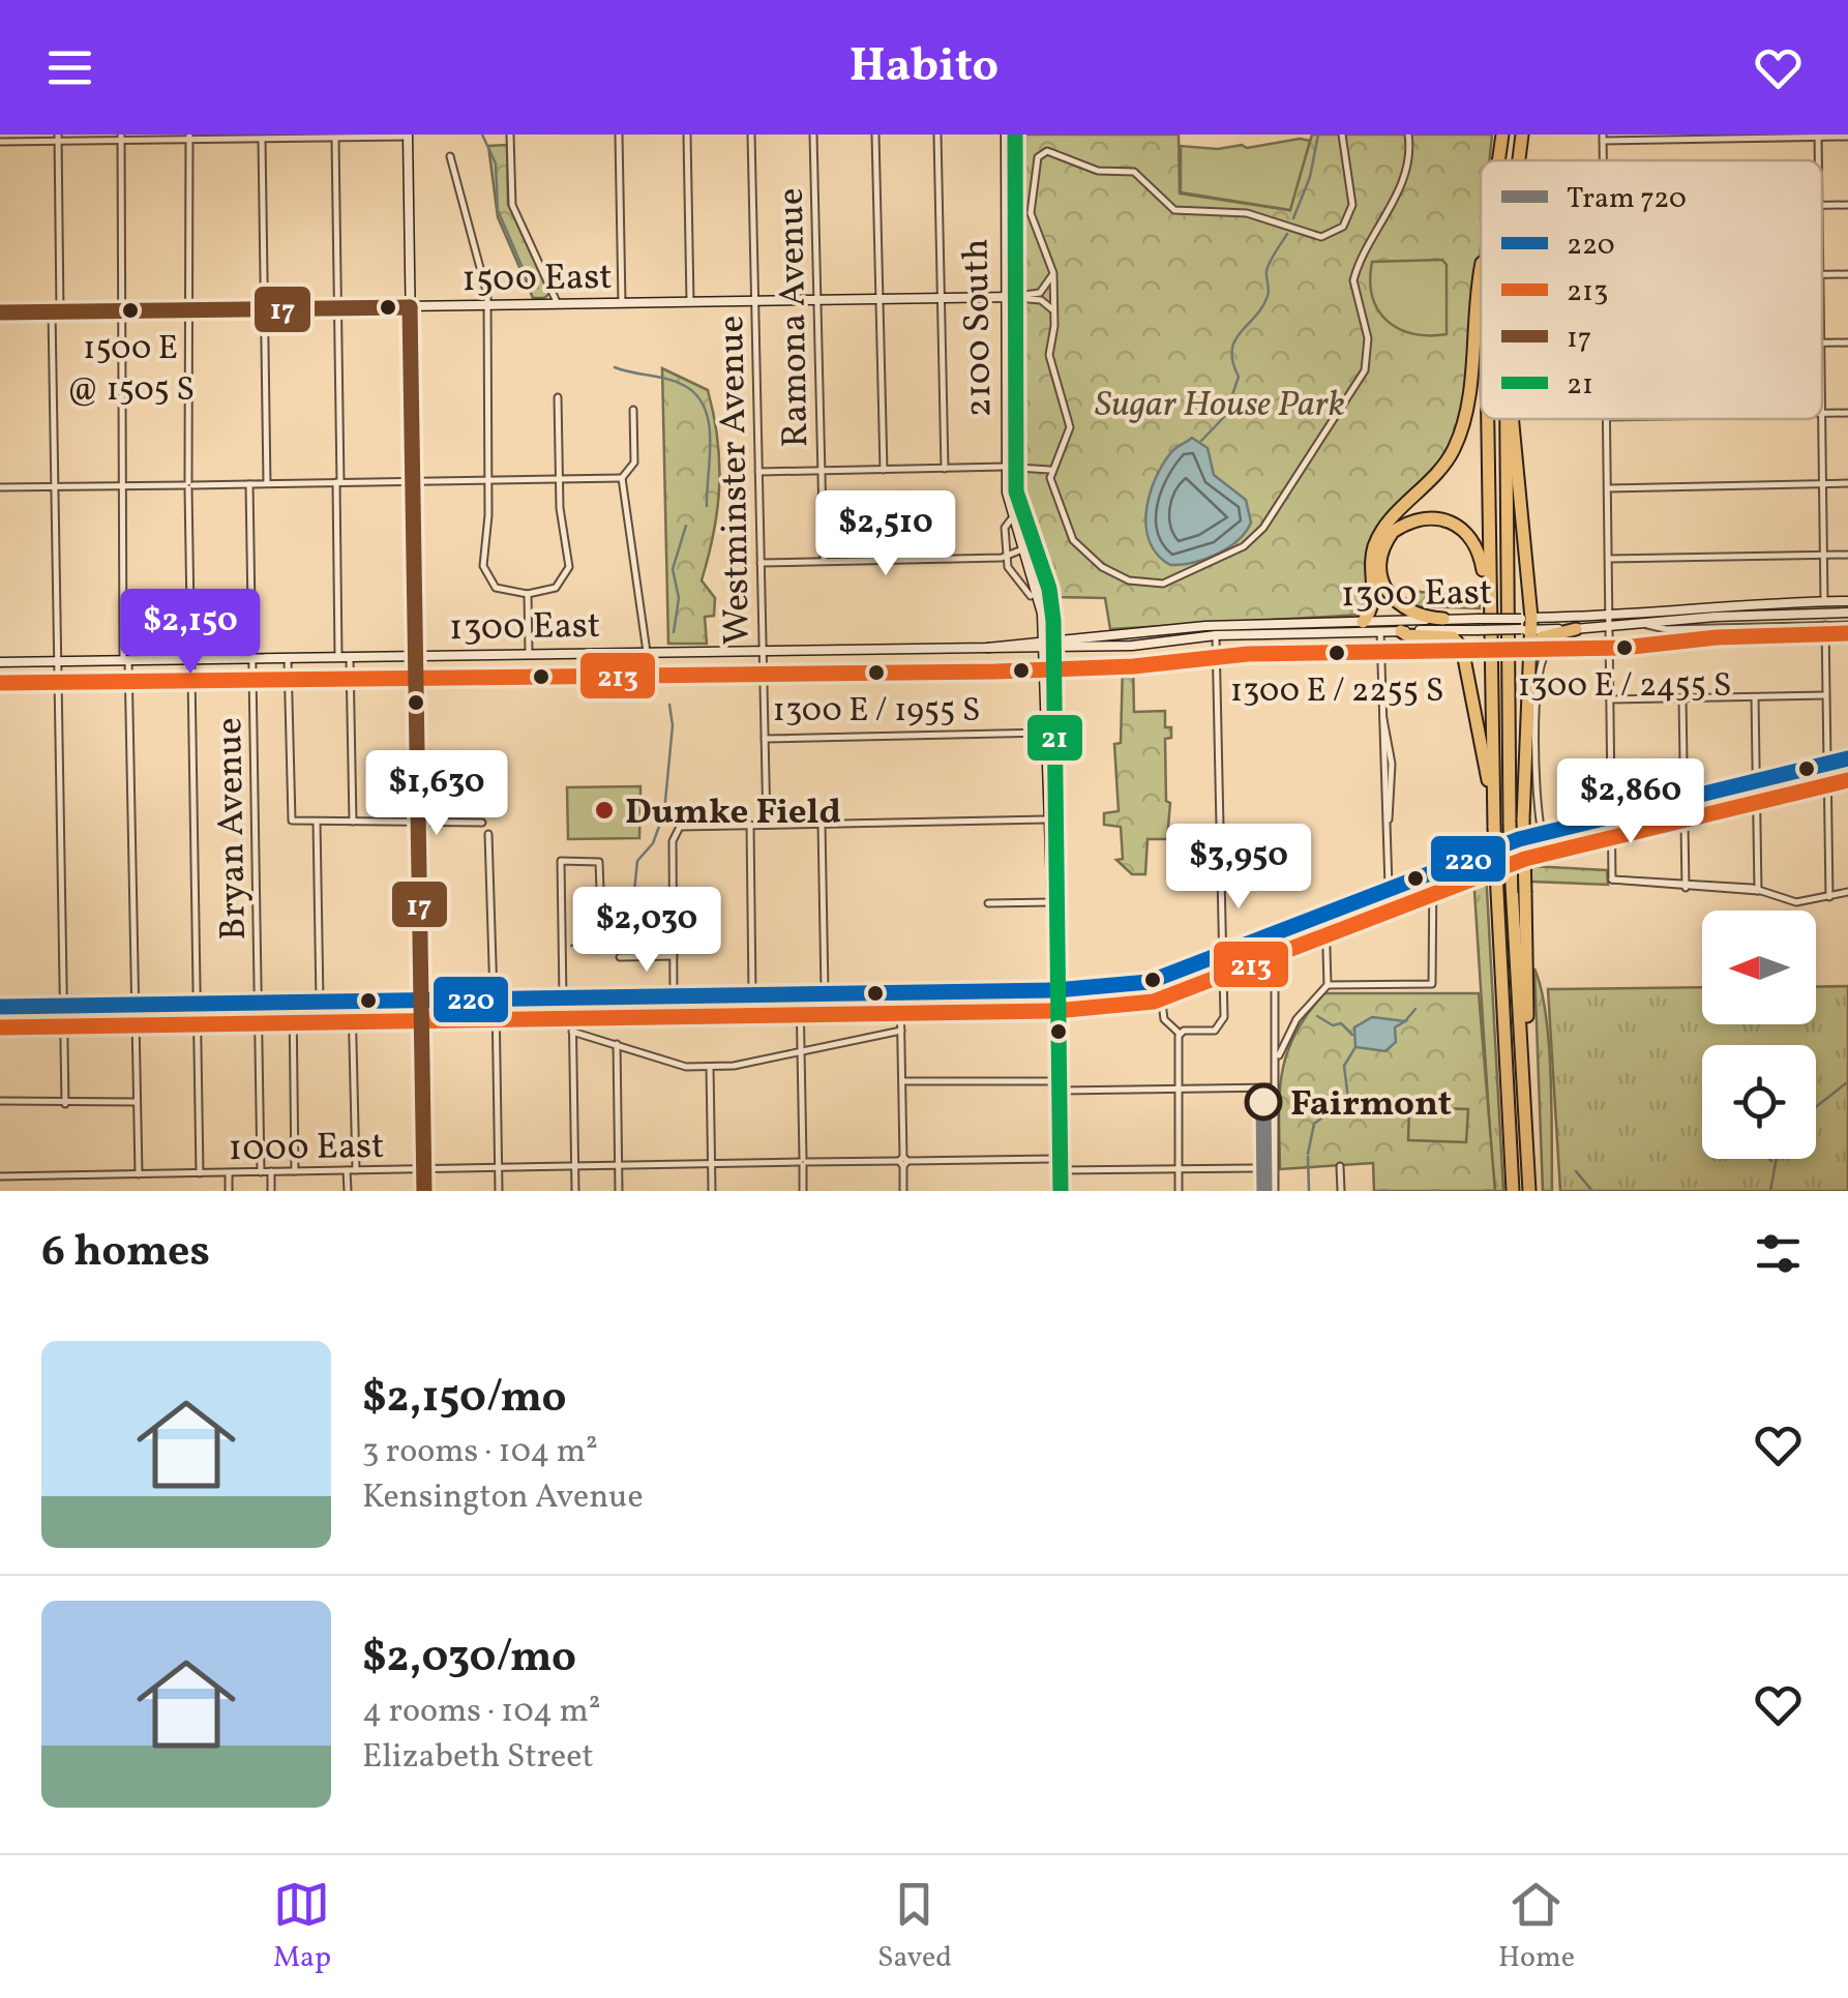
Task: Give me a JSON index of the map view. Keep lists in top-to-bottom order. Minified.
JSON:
{"streets":{"main road":["1500 East","2100 South","1300 East"],"street":["Ramona Avenue","Westminster Avenue","Bryan Avenue","1000 East"]},"crossings":[["1500 East","Ramona Avenue"],["1500 East","2100 South"],["1500 East","Westminster Avenue"],["2100 South","1300 East"],["2100 South","1000 East"],["Westminster Avenue","1300 East"],["1300 East","Bryan Avenue"],["Bryan Avenue","1000 East"]],"parks":["Sugar House Park"],"places":["1500 E @ 1505 S","1300 E / 2455 S","1300 E / 2255 S","1300 E / 1955 S","Dumke Field","Fairmont"],"lines":["transit line 21","transit line 17","transit line 213","transit line 220","tram line 720"],"legend":["Tram 720","220","213","17","21"],"north":"left","page":{"header":"Habito","price":["$2,510","$2,150","$1,630","$2,860","$3,950","$2,030"],"heading":"6 homes","list":[{"name":"$2,150/mo","note":"3 rooms · 104 m² · Kensington Avenue"},{"name":"$2,030/mo","note":"4 rooms · 104 m² · Elizabeth Street"}],"tabs":["Map","Saved","Home"]}}
